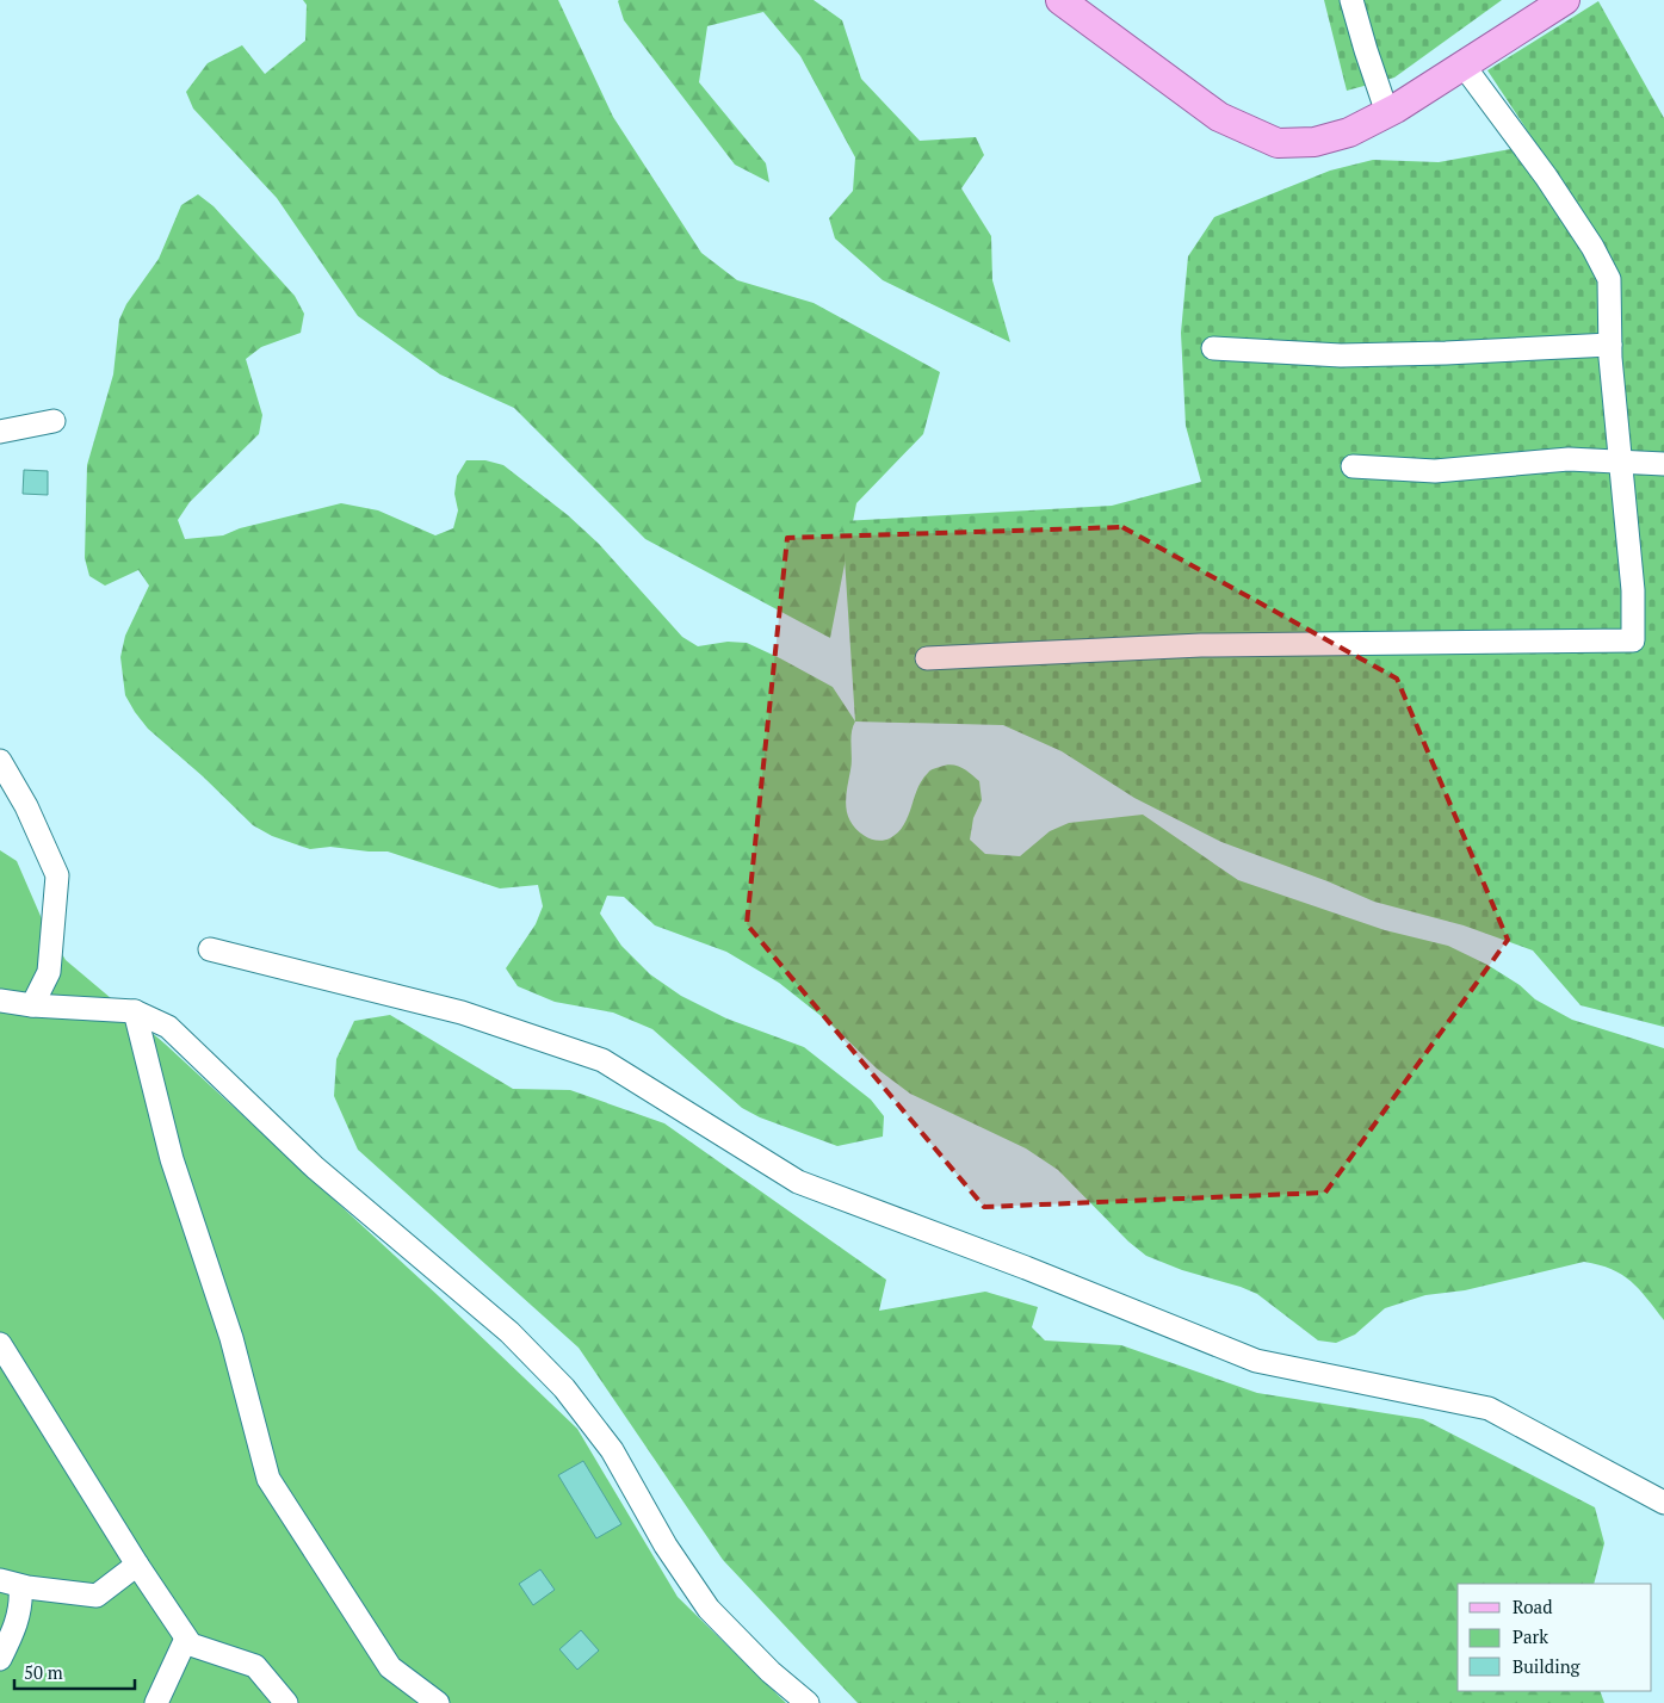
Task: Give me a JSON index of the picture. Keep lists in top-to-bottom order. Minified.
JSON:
{"legend":["Road","Park","Building"],"scale_bar":"50 m"}
